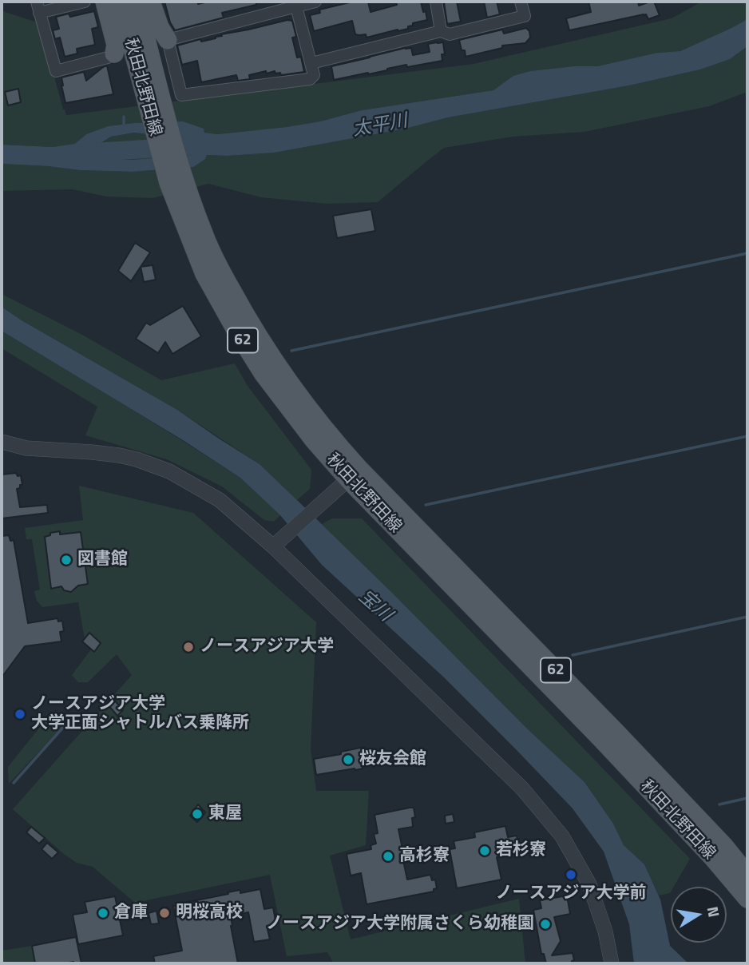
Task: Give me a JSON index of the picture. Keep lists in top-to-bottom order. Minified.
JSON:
{"streets":{"main road":["秋田北野田線","62"]},"water":["太平川","宝川"],"places":["図書館","ノースアジア大学","ノースアジア大学 大学正面シャトルバス乗降所","桜友会館","東屋","若杉寮","高杉寮","ノースアジア大学前","倉庫","明桜高校","ノースアジア大学附属さくら幼稚園"],"north":"right"}
